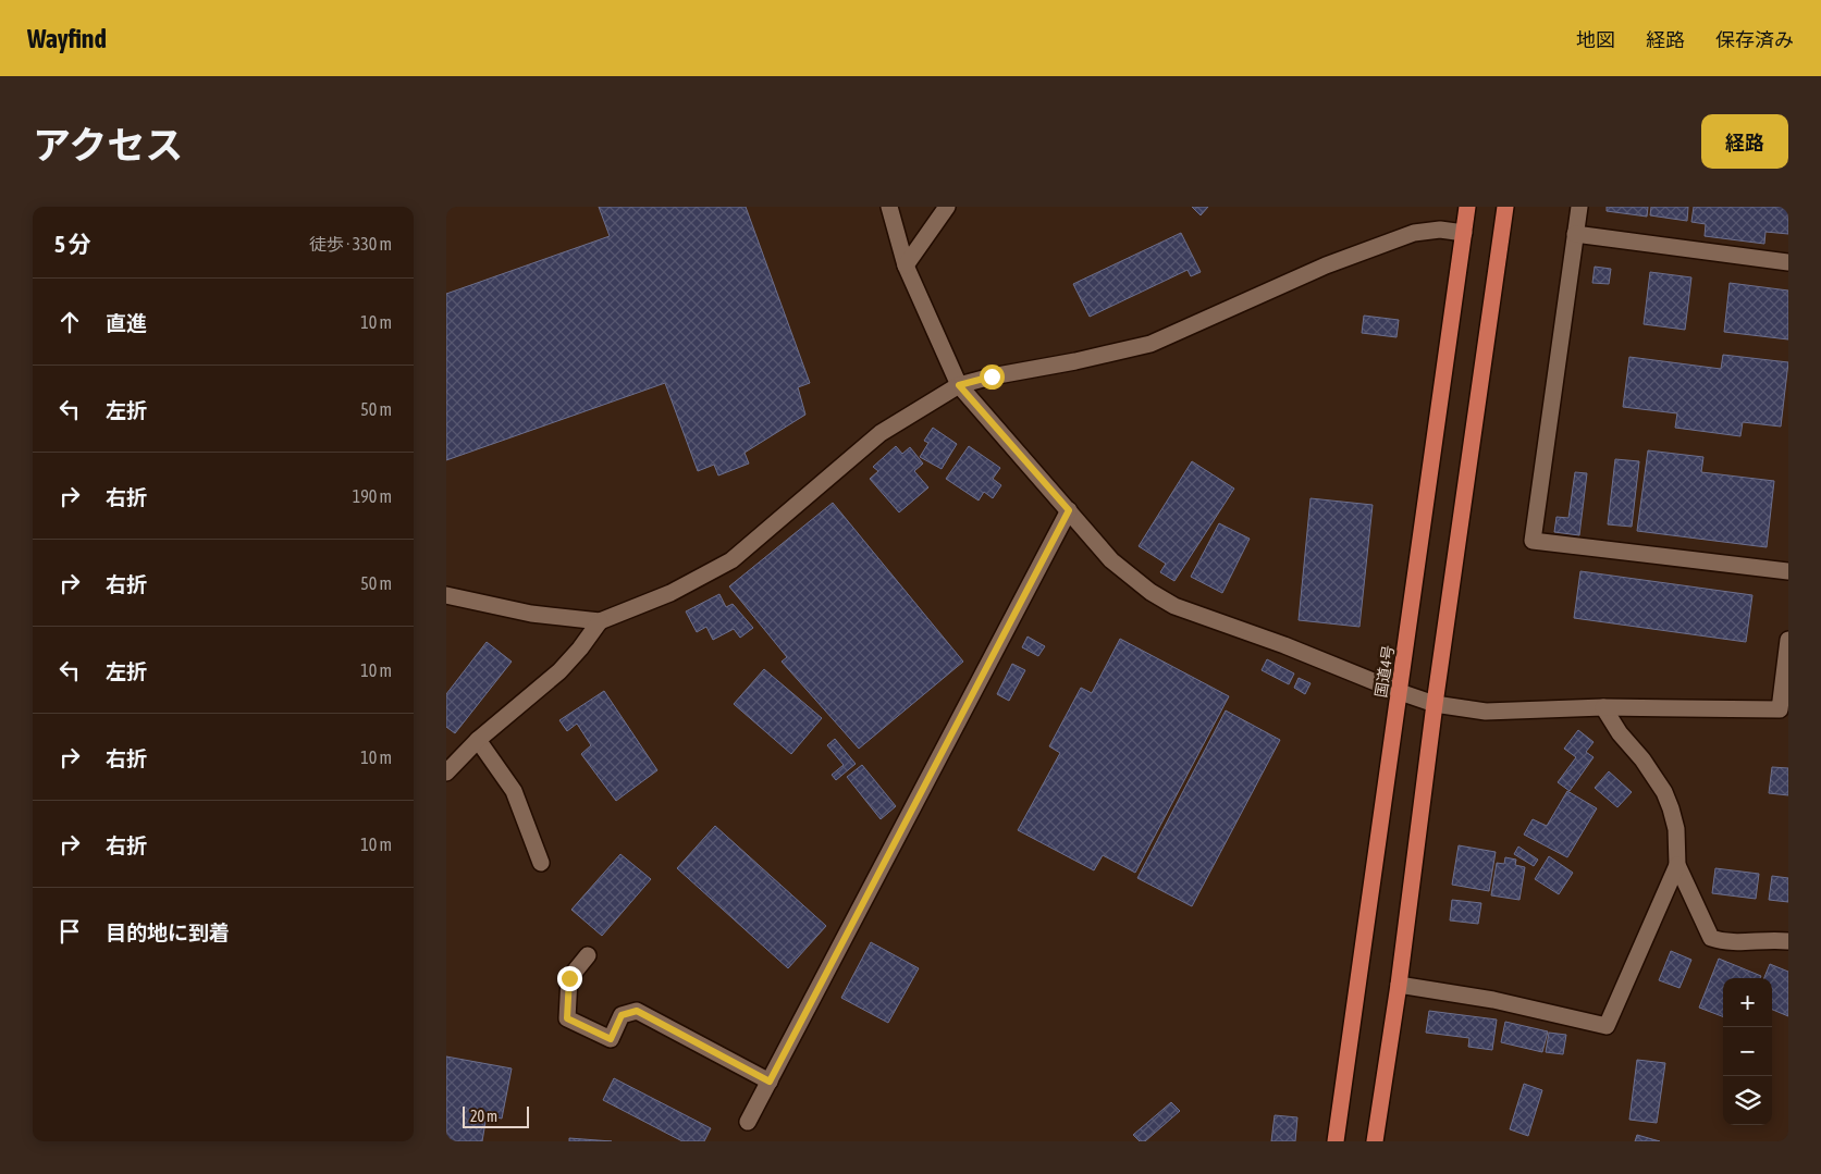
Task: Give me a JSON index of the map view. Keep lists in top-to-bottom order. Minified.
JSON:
{"streets":{"highway":["国道4号"]},"scale_bar":"20 m","page":{"header":"Wayfind","nav":["地図","経路","保存済み"],"title":"アクセス","buttons":"経路","heading":["5 分","徒歩 · 330 m"],"list":[["直進","10 m"],["左折","50 m"],["右折","190 m"],["右折","50 m"],["左折","10 m"],["右折","10 m"],["右折","10 m"],"目的地に到着"],"map_buttons":["+","−"],"scale":"20 m"}}
